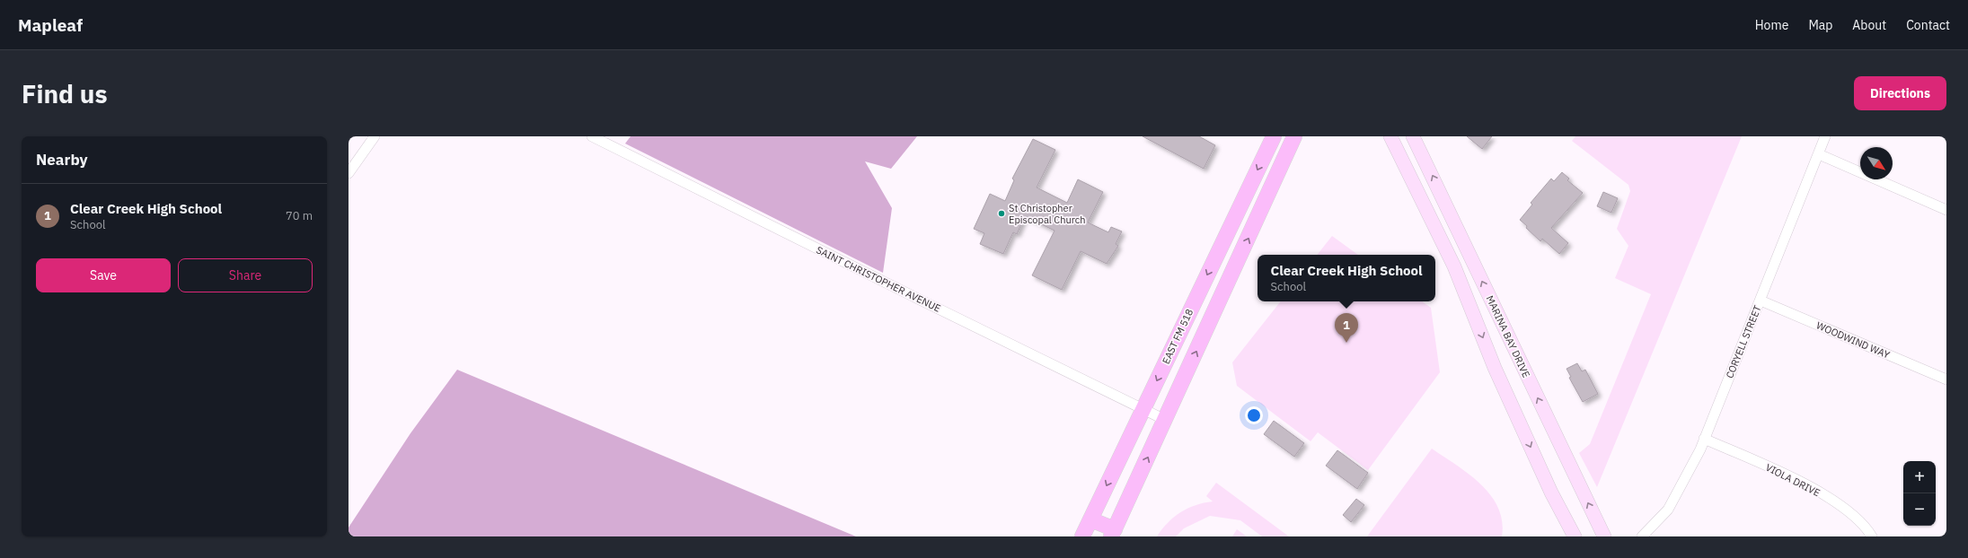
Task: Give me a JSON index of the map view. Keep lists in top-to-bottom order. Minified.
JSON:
{"streets":{"main road":["EAST FM 518","MARINA BAY DRIVE"],"street":["SAINT CHRISTOPHER AVENUE","WOODWIND WAY","CORYELL STREET","VIOLA DRIVE"]},"crossings":[["SAINT CHRISTOPHER AVENUE","EAST FM 518"],["WOODWIND WAY","CORYELL STREET"],["CORYELL STREET","VIOLA DRIVE"]],"places":["St Christopher Episcopal Church"],"north":"bottom right","page":{"header":"Mapleaf","nav":["Home","Map","About","Contact"],"buttons":["Directions",["Save","Share"]],"title":"Find us","heading":"Nearby","list":[{"mark":"1","name":"Clear Creek High School","note":"School","value":"70 m"}],"popup":["Clear Creek High School","School"],"pins":"1","map_buttons":["+","−"]}}
